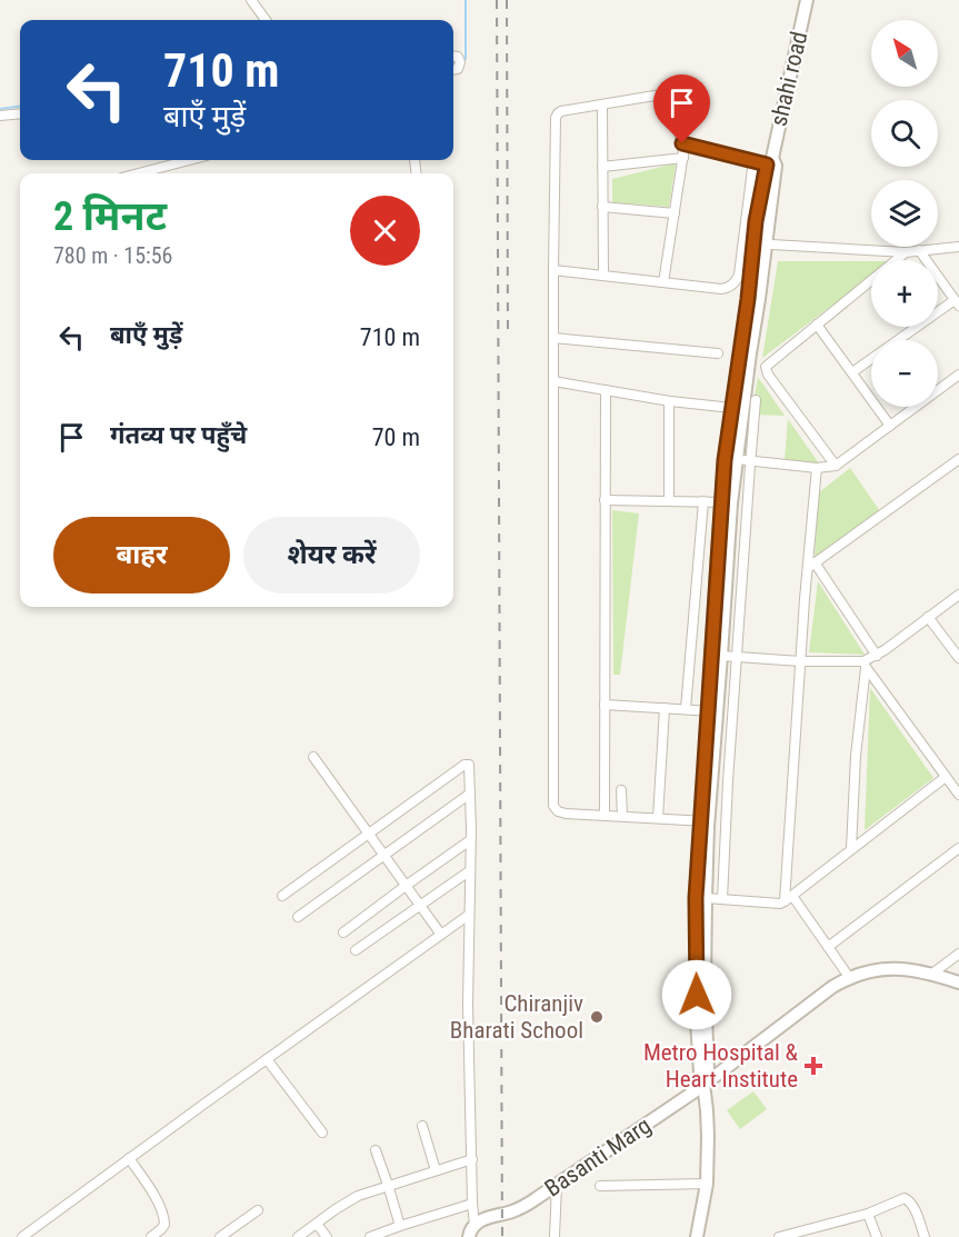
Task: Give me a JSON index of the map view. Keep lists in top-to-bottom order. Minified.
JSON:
{"streets":{"street":["shahi road","Basanti Marg"]},"places":{"other":["Chiranjiv Bharati School"],"health":["Metro Hospital & Heart Institute"]},"north":"top left","page":{"map_buttons":["+","−"],"turn":["710 m","बाएँ मुड़ें"],"heading":["2 मिनट","780 m · 15:56"],"list":[{"name":"बाएँ मुड़ें","value":"710 m"},{"name":"गंतव्य पर पहुँचे","value":"70 m"}],"buttons":["बाहर","शेयर करें"]}}
